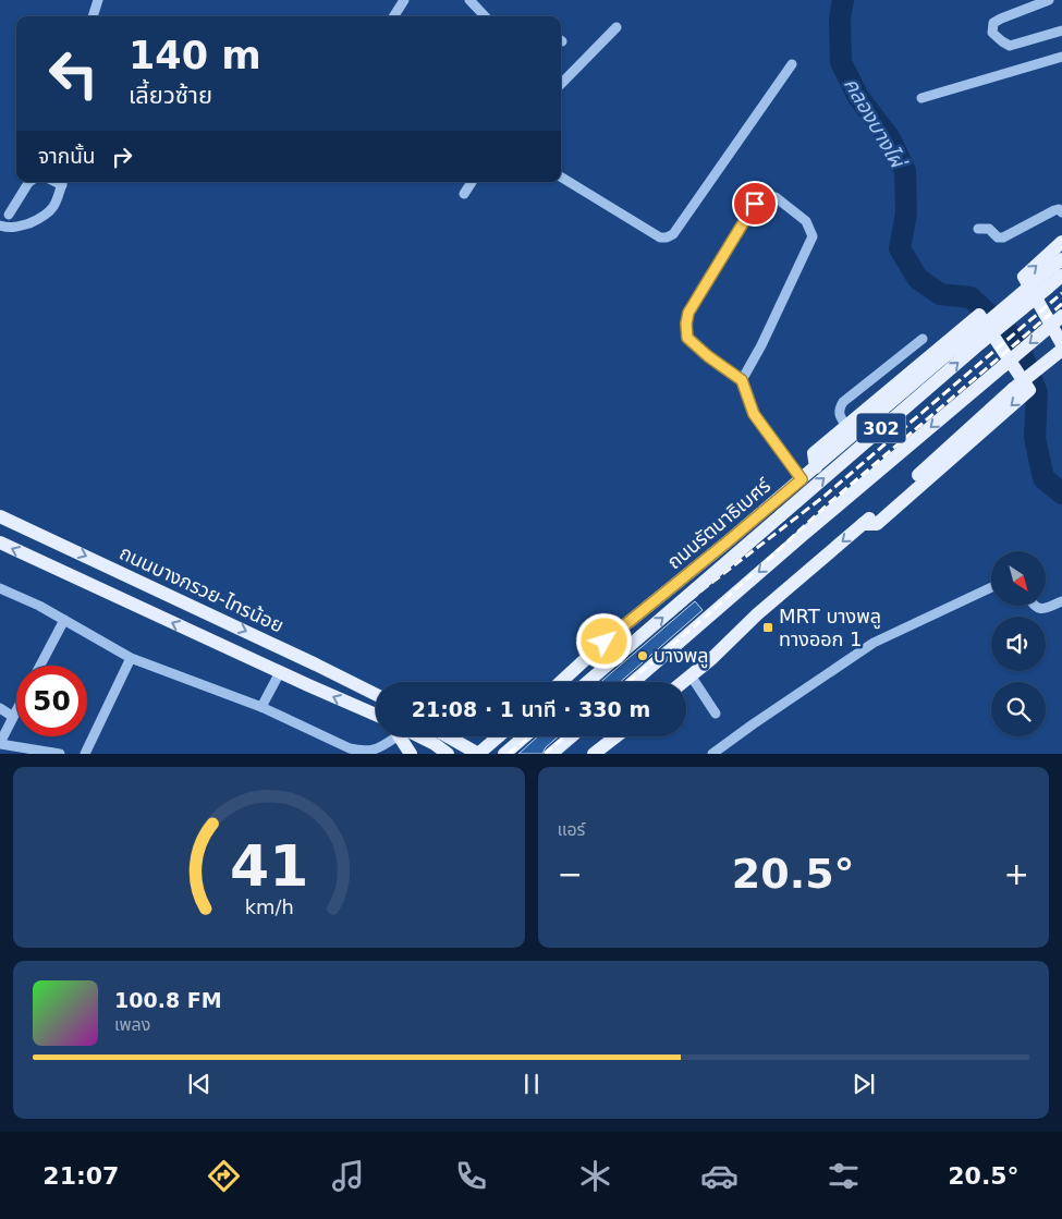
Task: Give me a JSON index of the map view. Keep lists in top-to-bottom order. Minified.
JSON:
{"streets":{"main road":["302","ถนนรัตนาธิเบศร์","ถนนบางกรวย-ไทรน้อย"]},"water":["คลองบางไผ่"],"places":{"transit":["MRT บางพลู ทางออก 1"],"other":["บางพลู"]},"north":"bottom right","page":{"turn":["140 m","เลี้ยวซ้าย"],"then":"จากนั้น","limit":"50","trip":"21:08 · 1 นาที · 330 m","tile":"แอร์","heat":["−","20.5°","+"],"song":["100.8 FM","เพลง"],"tabs":["21:07","20.5°"],"gauge":["41","km/h"]}}
